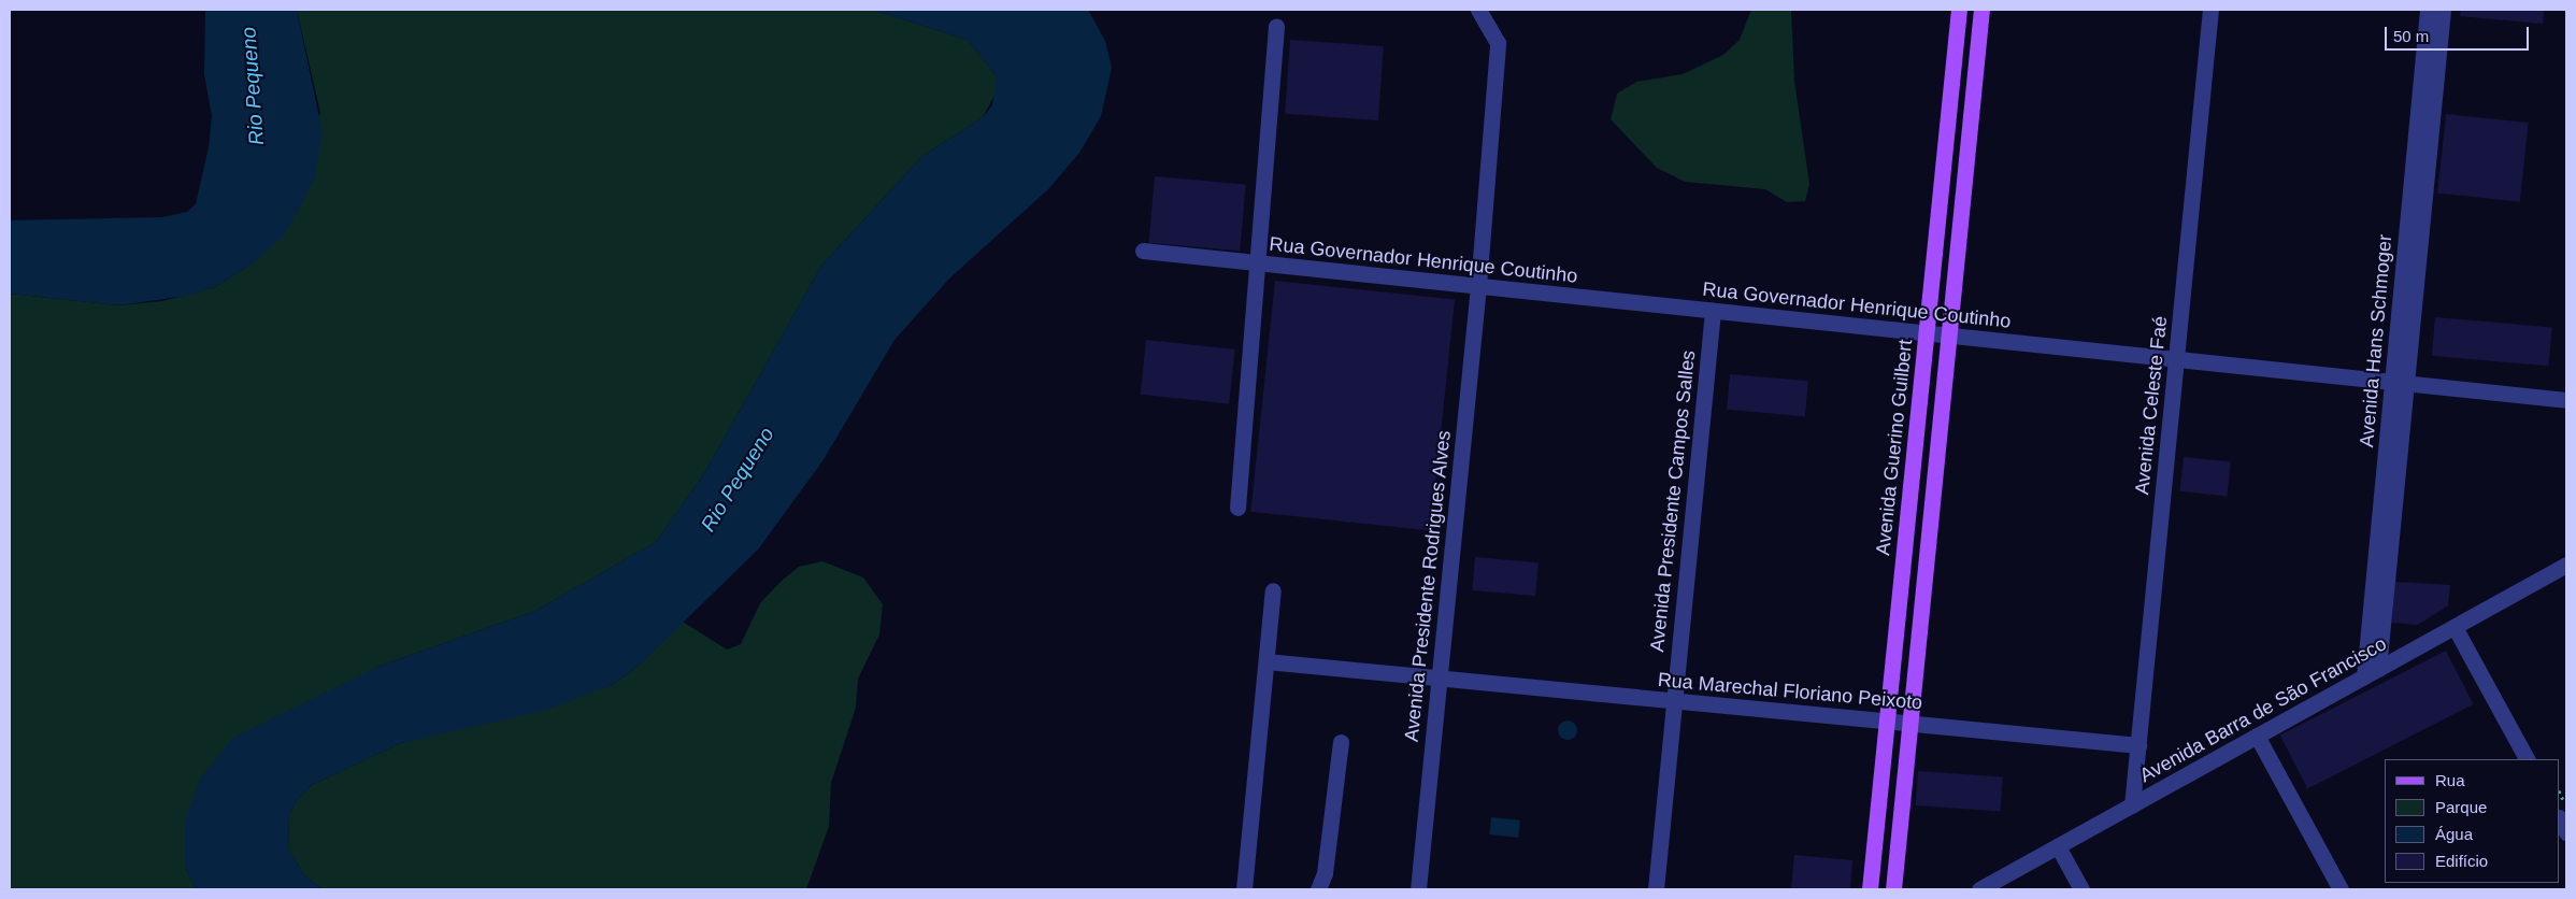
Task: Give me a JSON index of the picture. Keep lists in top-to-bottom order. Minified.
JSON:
{"streets":{"main road":["Avenida Guerino Guilbert"],"street":["Rua Governador Henrique Coutinho","Avenida Hans Schmoger","Avenida Celeste Faé","Avenida Presidente Campos Salles","Avenida Presidente Rodrigues Alves","Rua Marechal Floriano Peixoto","Avenida Barra de São Francisco"]},"crossings":[["Rua Governador Henrique Coutinho","Avenida Hans Schmoger"],["Rua Governador Henrique Coutinho","Avenida Celeste Faé"],["Rua Governador Henrique Coutinho","Avenida Guerino Guilbert"],["Rua Governador Henrique Coutinho","Avenida Presidente Campos Salles"],["Rua Governador Henrique Coutinho","Avenida Presidente Rodrigues Alves"],["Avenida Hans Schmoger","Avenida Barra de São Francisco"],["Avenida Celeste Faé","Rua Marechal Floriano Peixoto"],["Avenida Celeste Faé","Avenida Barra de São Francisco"],["Avenida Guerino Guilbert","Rua Marechal Floriano Peixoto"],["Avenida Presidente Campos Salles","Rua Marechal Floriano Peixoto"],["Avenida Presidente Rodrigues Alves","Rua Marechal Floriano Peixoto"]],"water":["Rio Pequeno"],"legend":["Rua","Parque","Água","Edifício"],"scale_bar":"50 m"}
